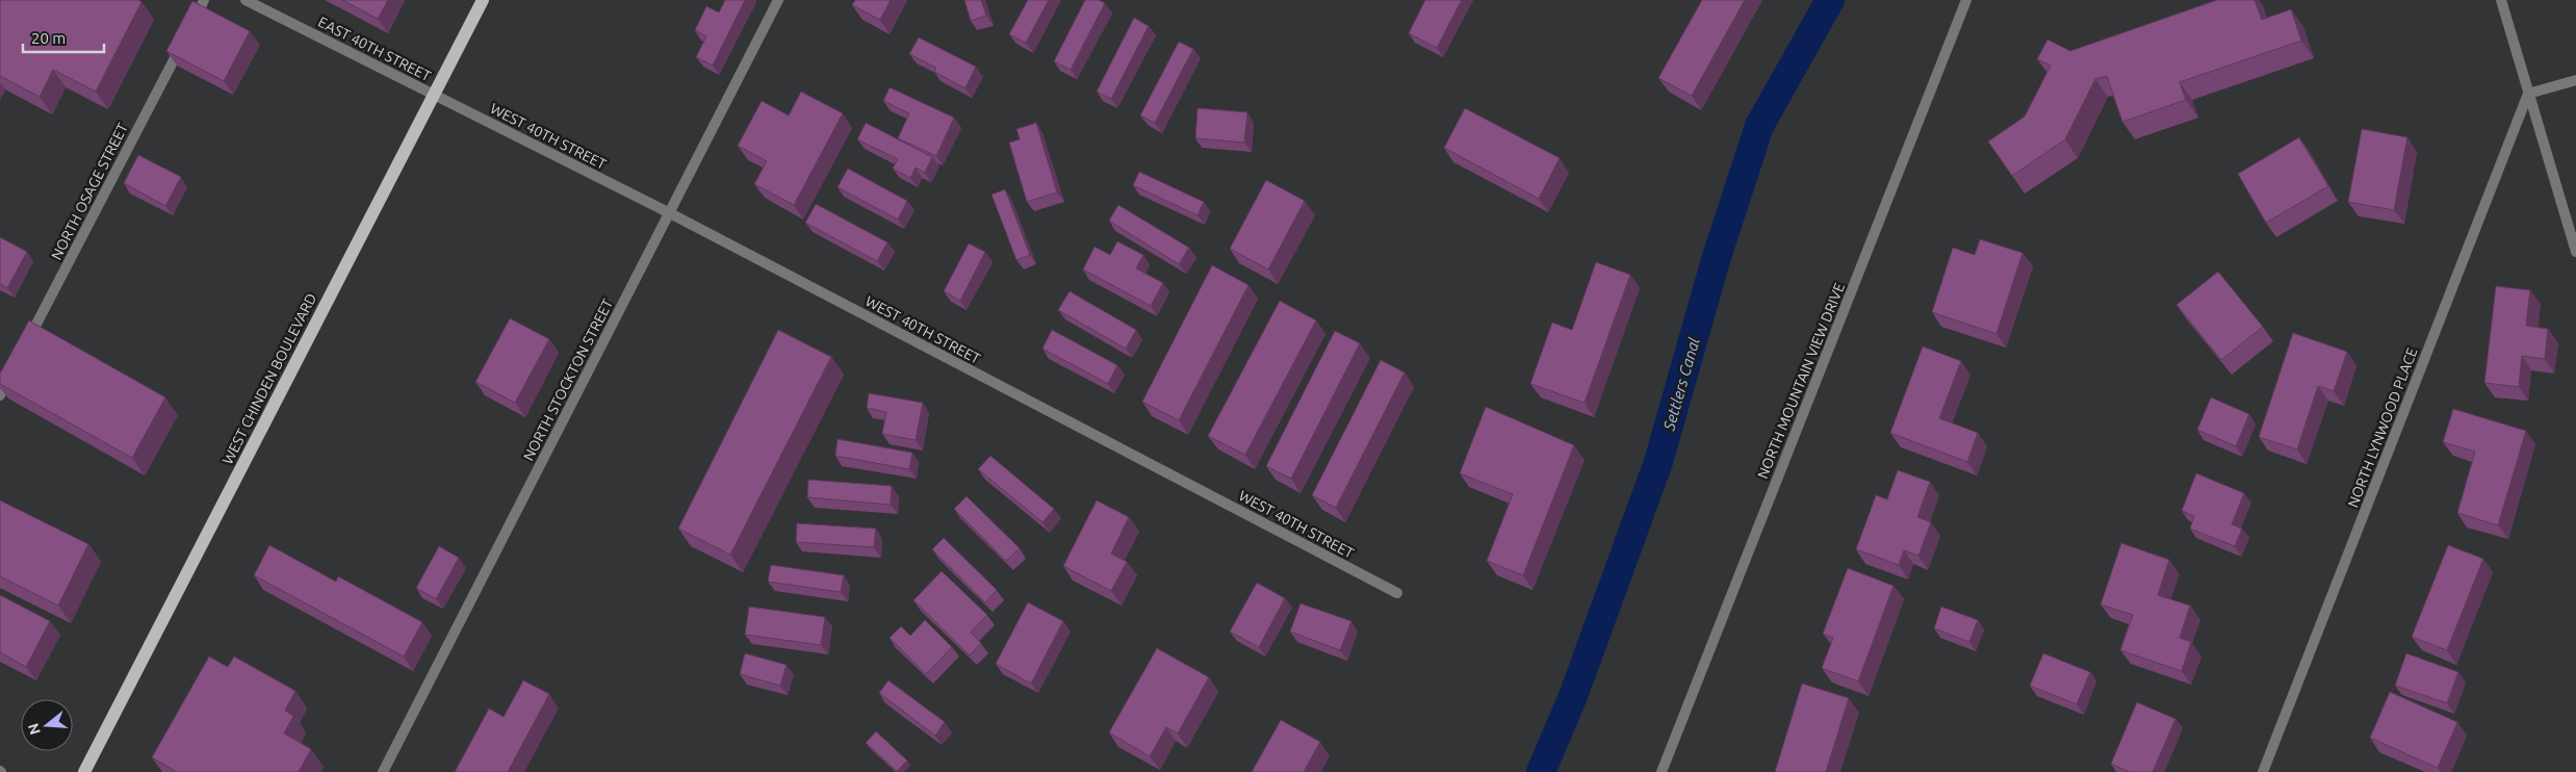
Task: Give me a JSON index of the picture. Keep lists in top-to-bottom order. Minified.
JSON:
{"streets":{"main road":["WEST CHINDEN BOULEVARD"],"street":["EAST 40TH STREET","WEST 40TH STREET","NORTH OSAGE STREET","NORTH STOCKTON STREET","NORTH MOUNTAIN VIEW DRIVE","NORTH LYNWOOD PLACE"]},"crossings":[["EAST 40TH STREET","WEST 40TH STREET"],["EAST 40TH STREET","WEST CHINDEN BOULEVARD"],["WEST 40TH STREET","WEST CHINDEN BOULEVARD"],["WEST 40TH STREET","NORTH STOCKTON STREET"]],"water":["Settlers Canal"],"scale_bar":"20 m","north":"left"}
